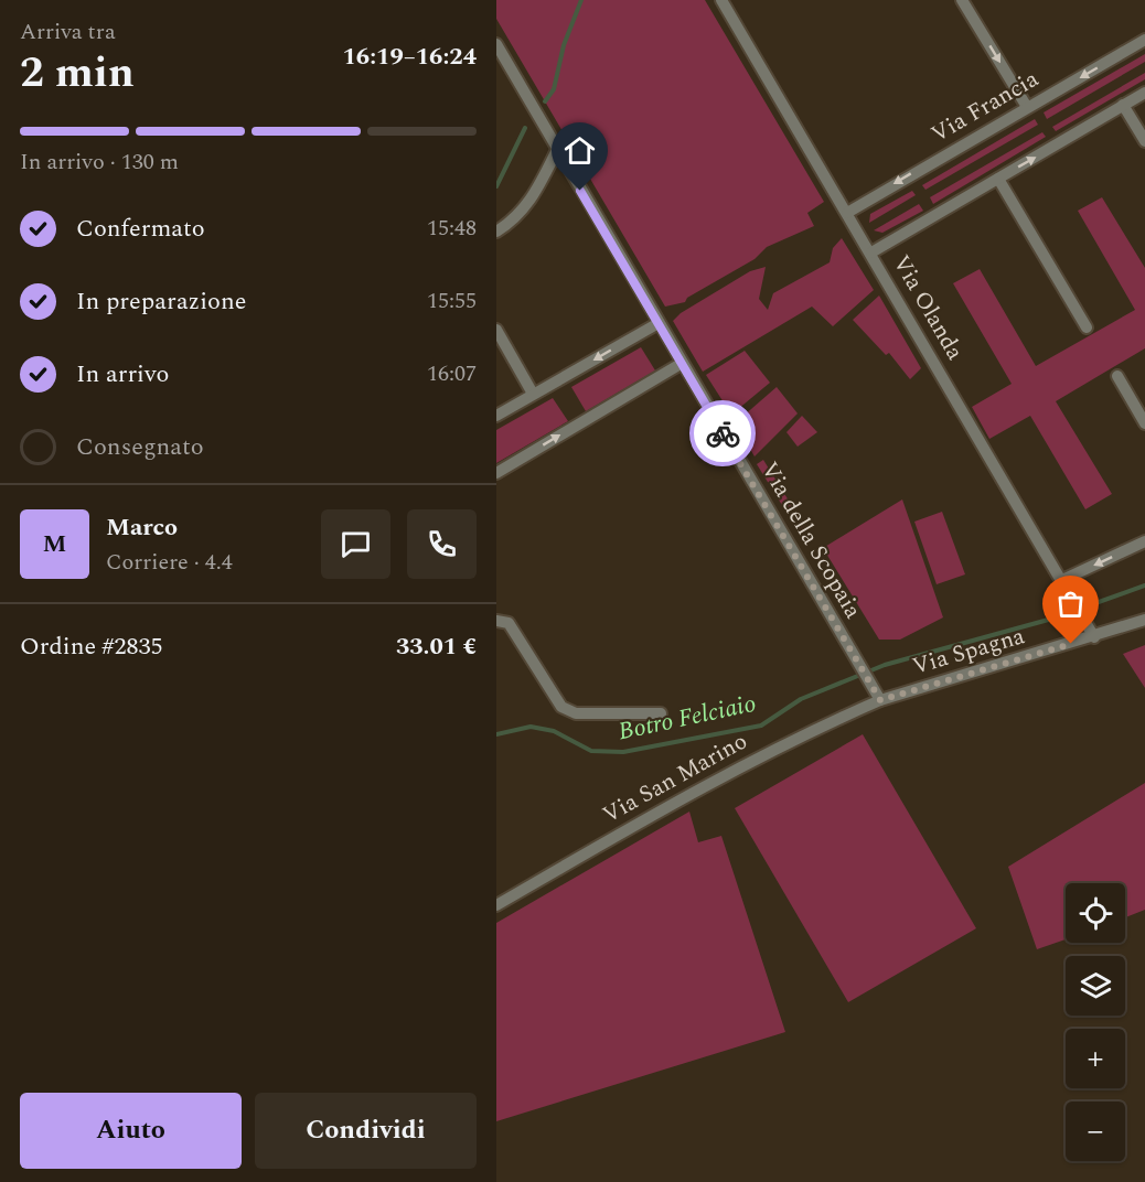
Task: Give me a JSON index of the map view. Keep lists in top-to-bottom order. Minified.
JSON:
{"streets":{"street":["Via Francia","Via Olanda","Via della Scopaia","Via Spagna","Via San Marino"]},"crossings":[["Via Francia","Via Olanda"],["Via Olanda","Via Spagna"],["Via della Scopaia","Via Spagna"],["Via della Scopaia","Via San Marino"],["Via Spagna","Via San Marino"]],"water":["Botro Felciaio"],"page":{"heading":["2 min","Arriva tra","16:19–16:24"],"panel":["Marco","Corriere · 4.4","Ordine #2835","33.01 €"],"bar":"In arrivo · 130 m","list":[["Confermato","15:48"],["In preparazione","15:55"],["In arrivo","16:07"],"Consegnato"],"round":"M","map_buttons":["+","−"],"buttons":["Aiuto","Condividi"]}}
